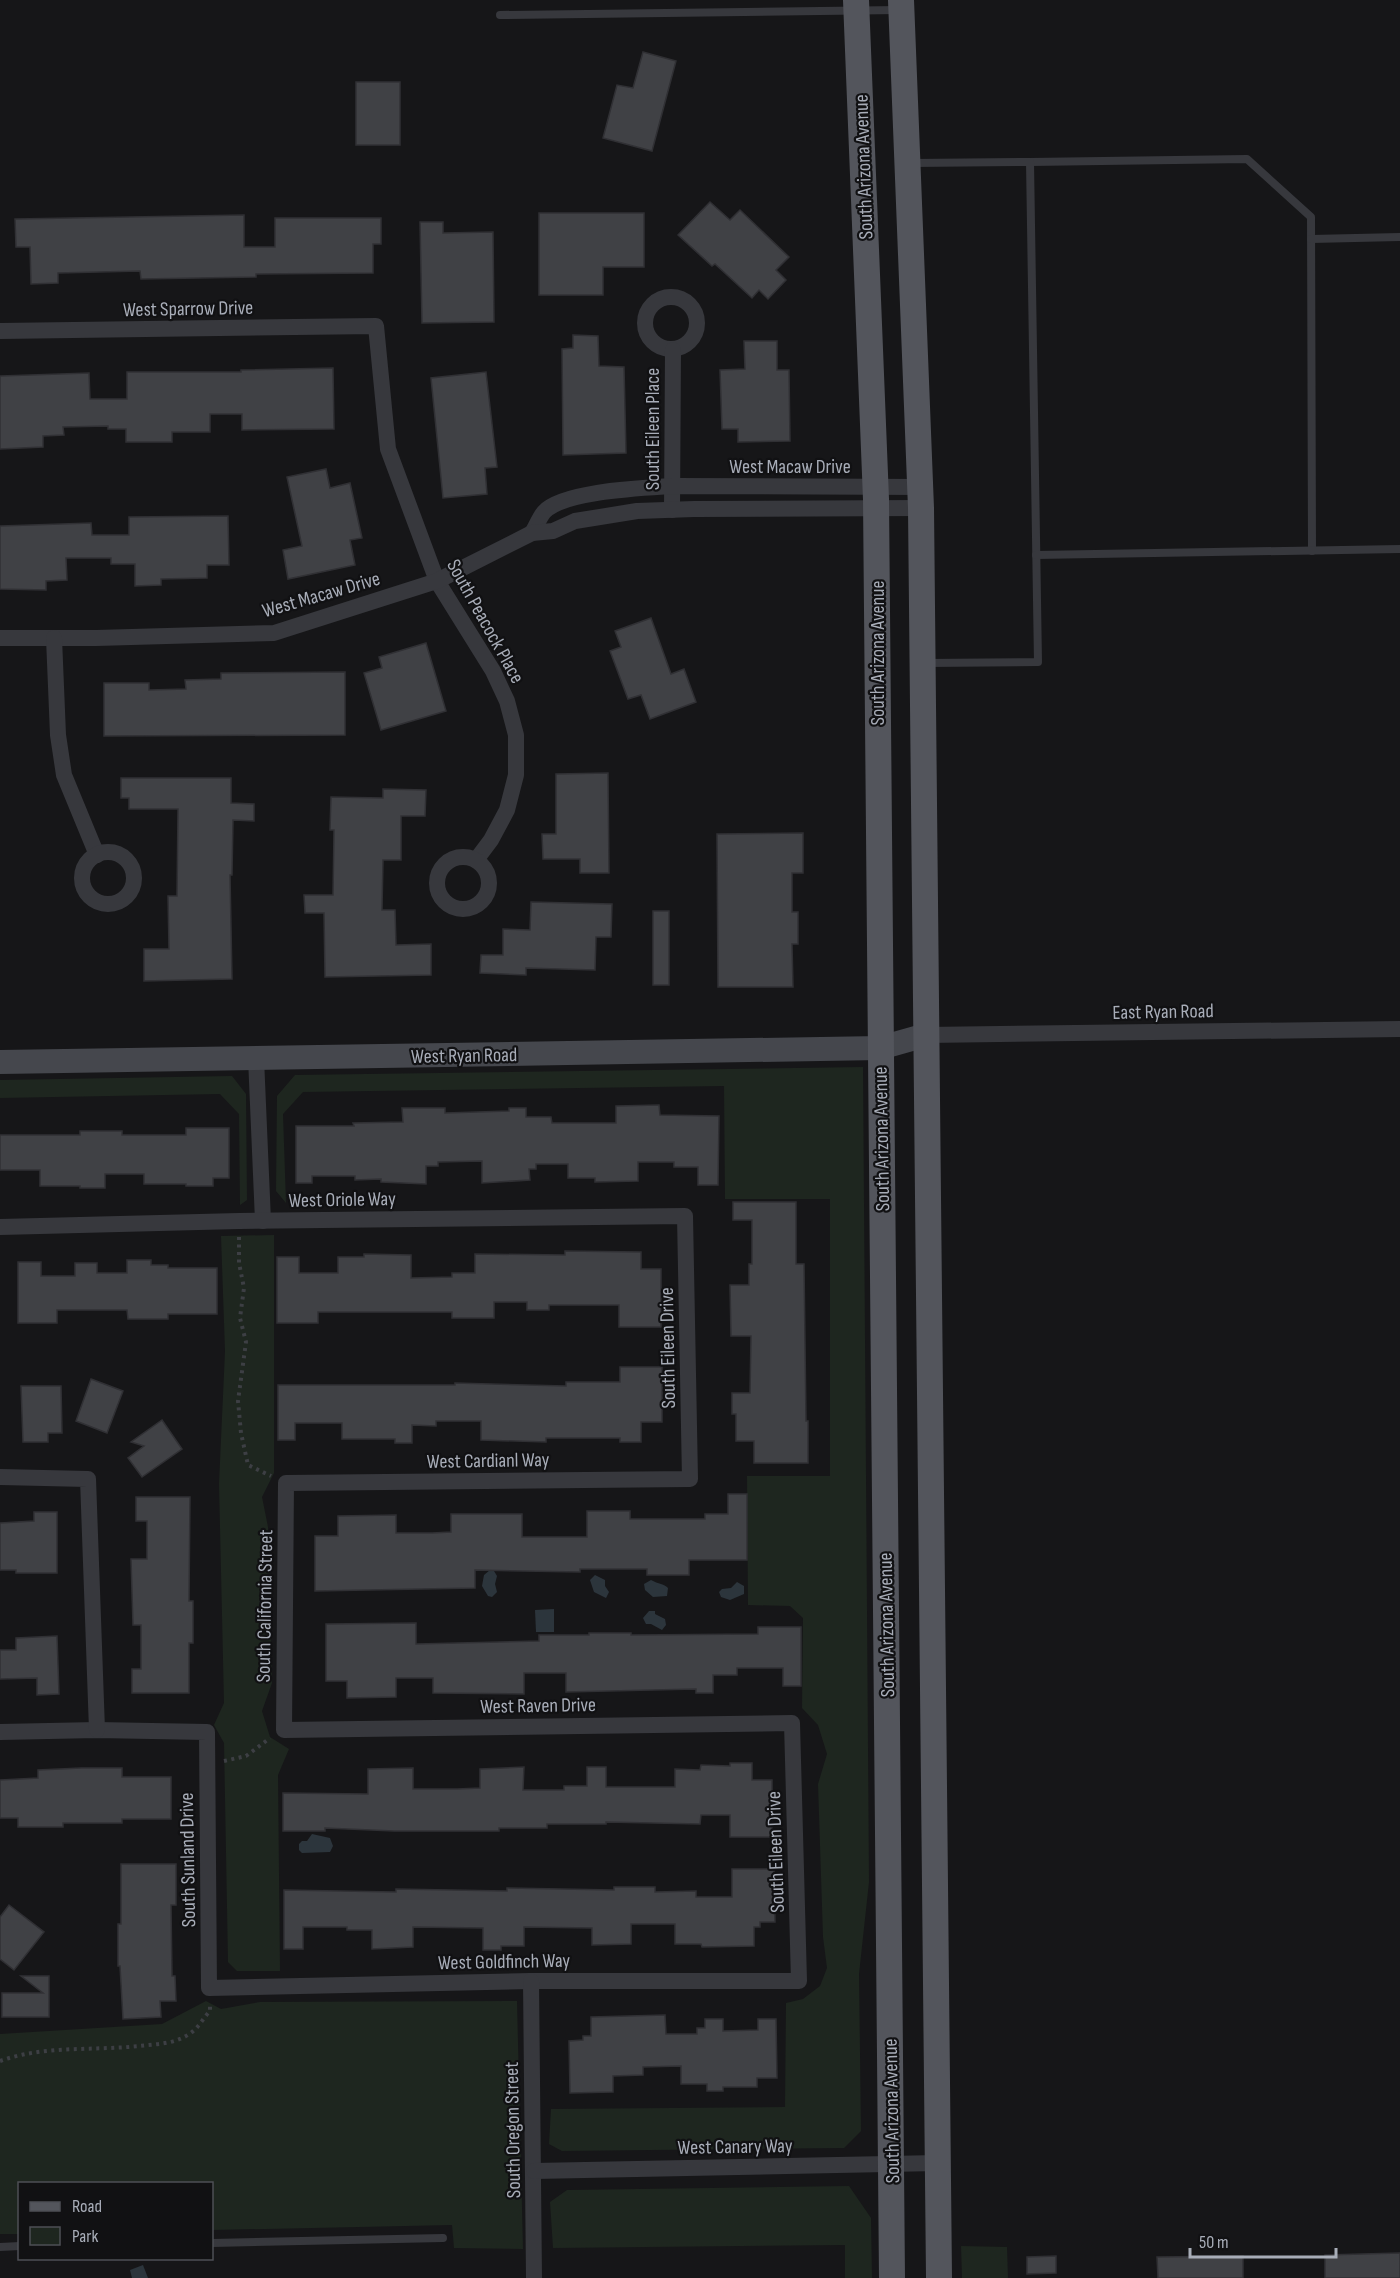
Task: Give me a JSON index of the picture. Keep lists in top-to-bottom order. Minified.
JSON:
{"streets":{"main road":["South Arizona Avenue"],"street":["West Sparrow Drive","South Eileen Place","West Macaw Drive","South Peacock Place","East Ryan Road","West Ryan Road","West Oriole Way","South Eileen Drive","West Cardianl Way","South California Street","West Raven Drive","South Sunland Drive","West Goldfinch Way","South Oregon Street","West Canary Way"]},"crossings":[["South Arizona Avenue","West Macaw Drive"],["South Arizona Avenue","West Ryan Road"],["South Arizona Avenue","West Canary Way"],["West Sparrow Drive","South Peacock Place"],["South Eileen Place","West Macaw Drive"],["West Macaw Drive","South Peacock Place"],["East Ryan Road","West Ryan Road"],["West Oriole Way","South Eileen Drive"],["South Eileen Drive","West Cardianl Way"],["South Eileen Drive","West Raven Drive"],["South Eileen Drive","West Goldfinch Way"],["West Cardianl Way","South California Street"],["South California Street","West Raven Drive"],["South Sunland Drive","West Goldfinch Way"],["West Goldfinch Way","South Oregon Street"],["South Oregon Street","West Canary Way"]],"legend":["Road","Park"],"scale_bar":"50 m"}
